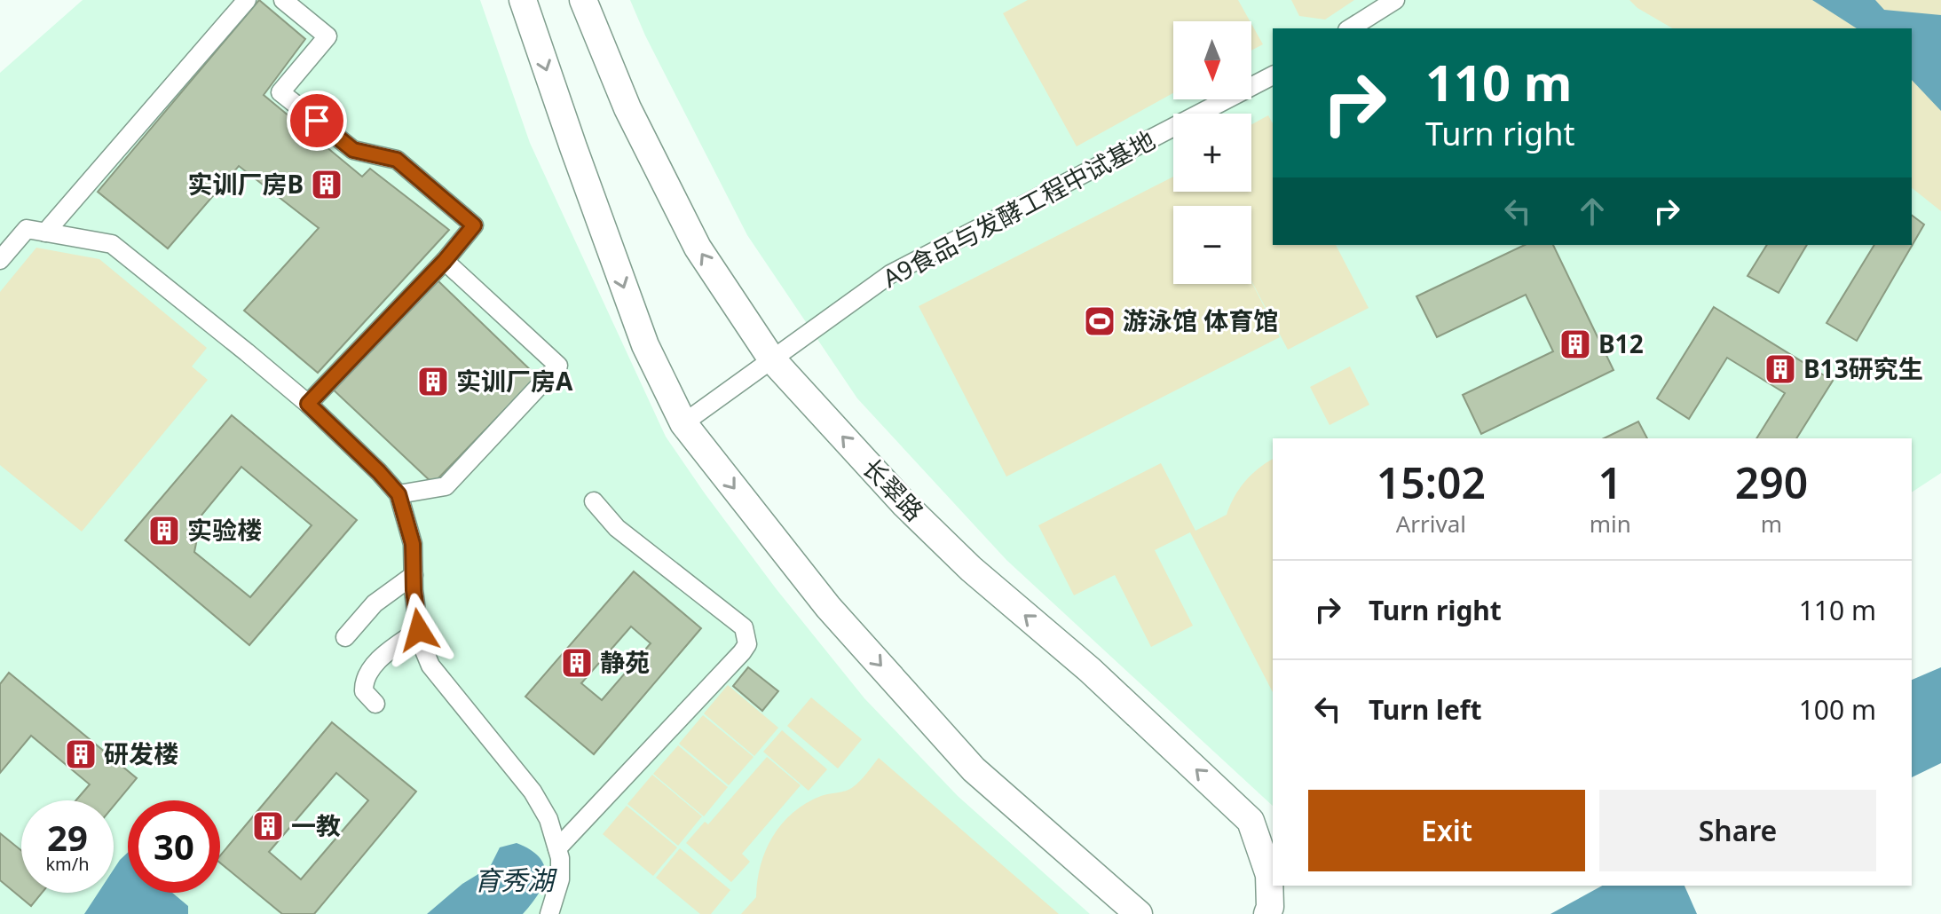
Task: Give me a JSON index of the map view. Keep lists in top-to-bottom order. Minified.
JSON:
{"streets":{"main road":["长翠路"],"street":["A9食品与发酵工程中试基地"]},"crossings":[["A9食品与发酵工程中试基地","长翠路"]],"water":["育秀湖"],"places":{"building":["实训厂房B","B12","B13研究生","实训厂房A","实验楼","静苑","研发楼","一教"],"sports":["游泳馆 体育馆"]},"north":"bottom","page":{"map_buttons":["+","−"],"turn":["110 m","Turn right"],"eta":["15:02","Arrival","1","min","290","m"],"list":[{"name":"Turn right","value":"110 m"},{"name":"Turn left","value":"100 m"}],"buttons":["Exit","Share"],"speed":"29 km/h","limit":"30"}}
